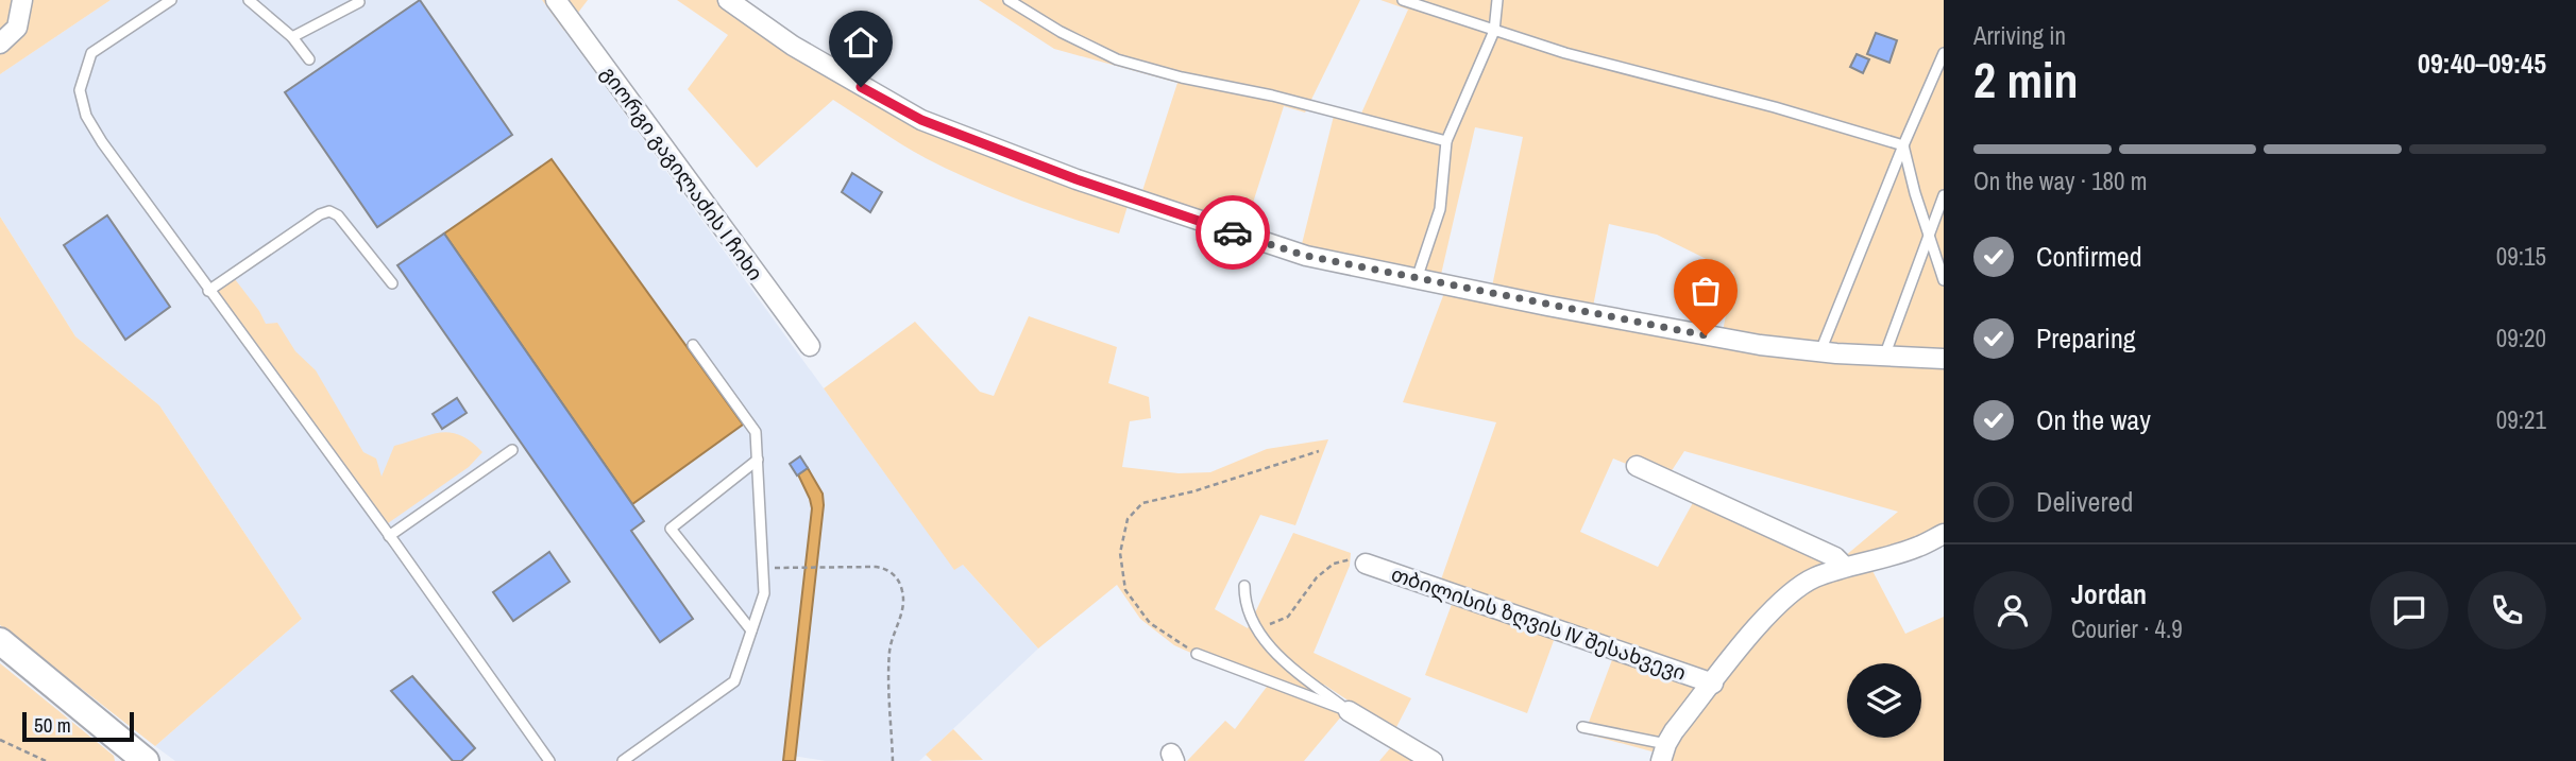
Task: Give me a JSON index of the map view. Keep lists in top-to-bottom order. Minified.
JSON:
{"streets":{"street":["გიორგი გაგილაძის I ჩიხი","თბილისის ზღვის IV შესახვევი"]},"scale_bar":"50 m","page":{"heading":["2 min","Arriving in","09:40–09:45"],"panel":["Jordan","Courier · 4.9"],"bar":"On the way · 180 m","list":[["Confirmed","09:15"],["Preparing","09:20"],["On the way","09:21"],"Delivered"],"scale":"50 m"}}
